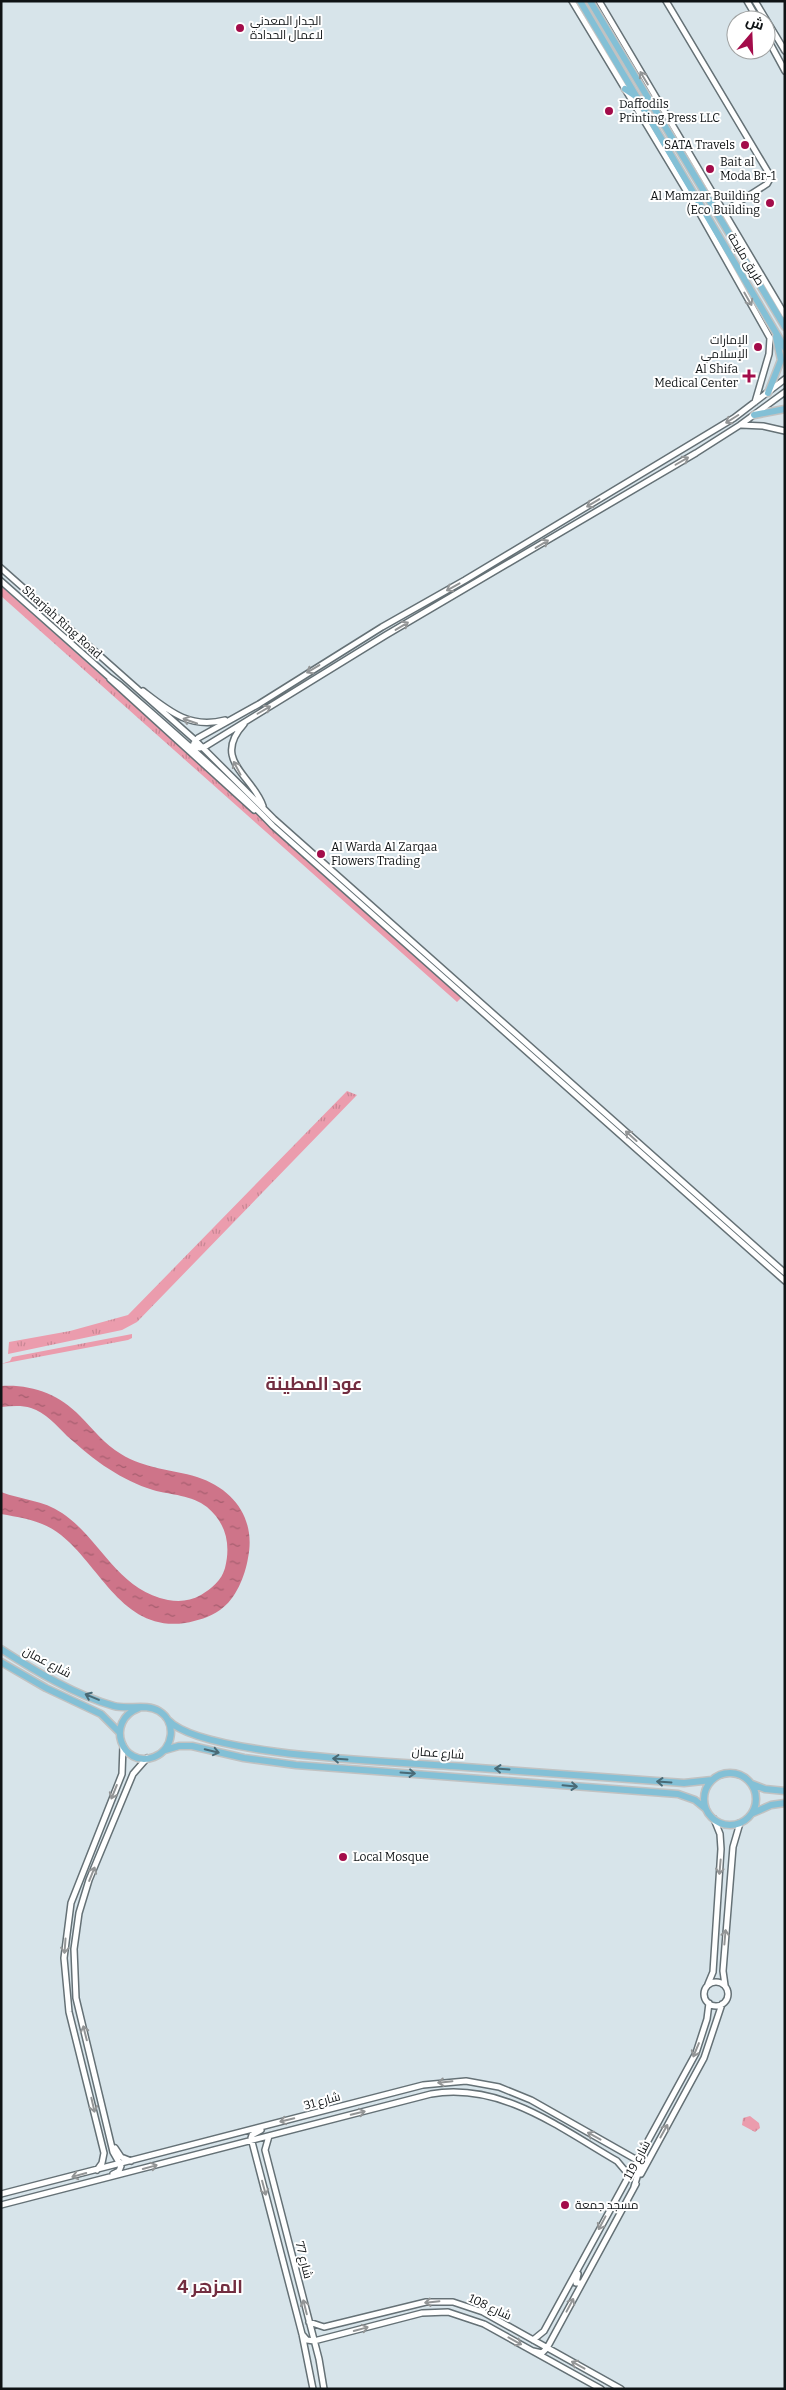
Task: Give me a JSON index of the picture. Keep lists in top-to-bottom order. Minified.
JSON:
{"streets":{"main road":["طريق مليحة","شارع عمان"],"street":["Sharjah Ring Road","شارع 31","شارع 119","شارع 77","شارع 108"]},"crossings":[["شارع 31","شارع 119"],["شارع 31","شارع 77"],["شارع 119","شارع 108"],["شارع 77","شارع 108"]],"districts":["عود المطينة","المزهر 4"],"places":{"other":["الجدار المعدني لاعمال الحدادة","Daffodils Printing Press LLC","SATA Travels","Bait al Moda Br-1","Al Mamzar Building (Eco Building","الإمارات الإسلامي","Al Warda Al Zarqaa Flowers Trading","Local Mosque","مسجد جمعة"],"health":["Al Shifa Medical Center"]},"north":"top"}
